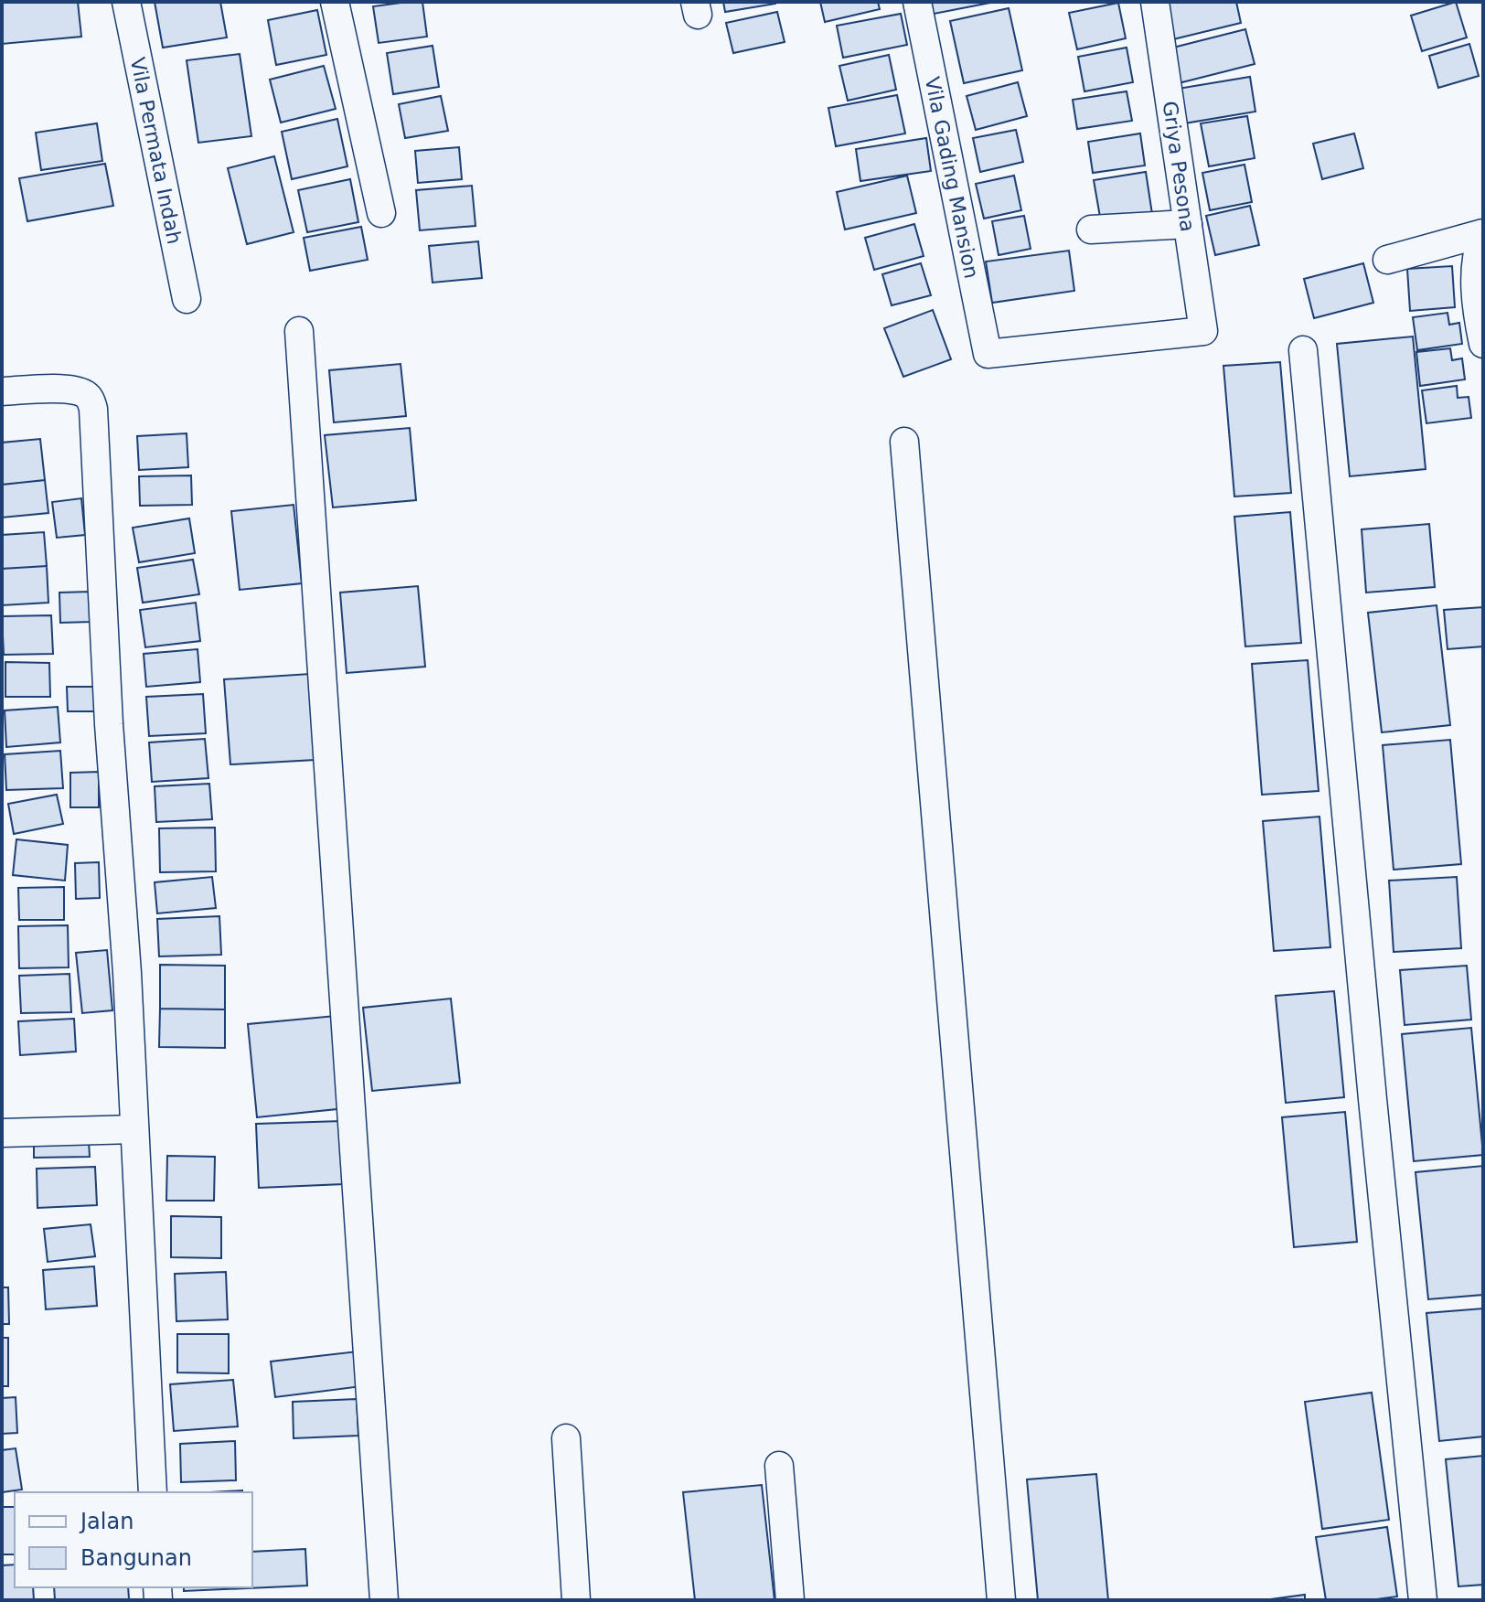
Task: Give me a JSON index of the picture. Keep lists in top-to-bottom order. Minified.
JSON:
{"streets":{"street":["Vila Permata Indah","Griya Pesona","Vila Gading Mansion"]},"crossings":[["Griya Pesona","Vila Gading Mansion"]],"legend":["Jalan","Bangunan"]}
